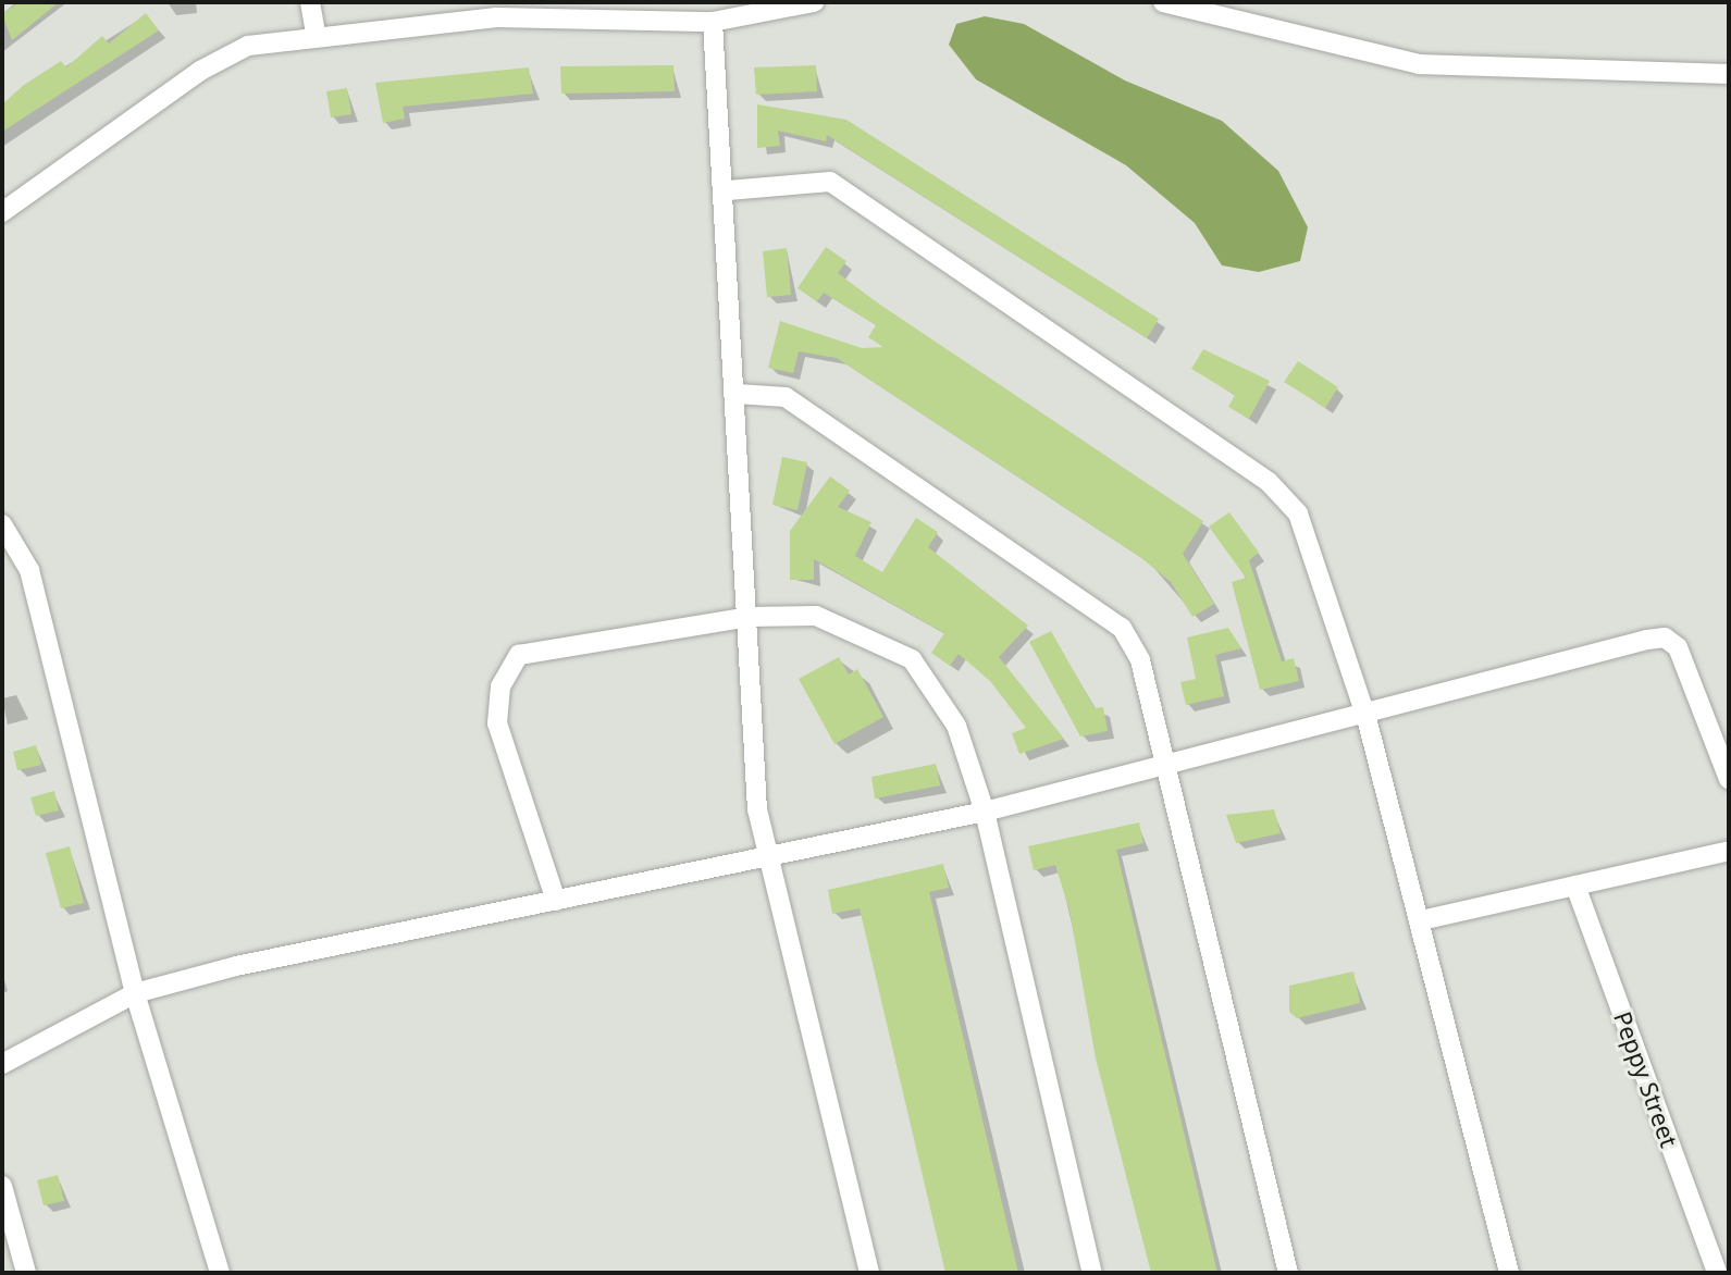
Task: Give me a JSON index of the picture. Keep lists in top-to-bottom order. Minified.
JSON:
{"streets":{"street":["Peppy Street"]}}
